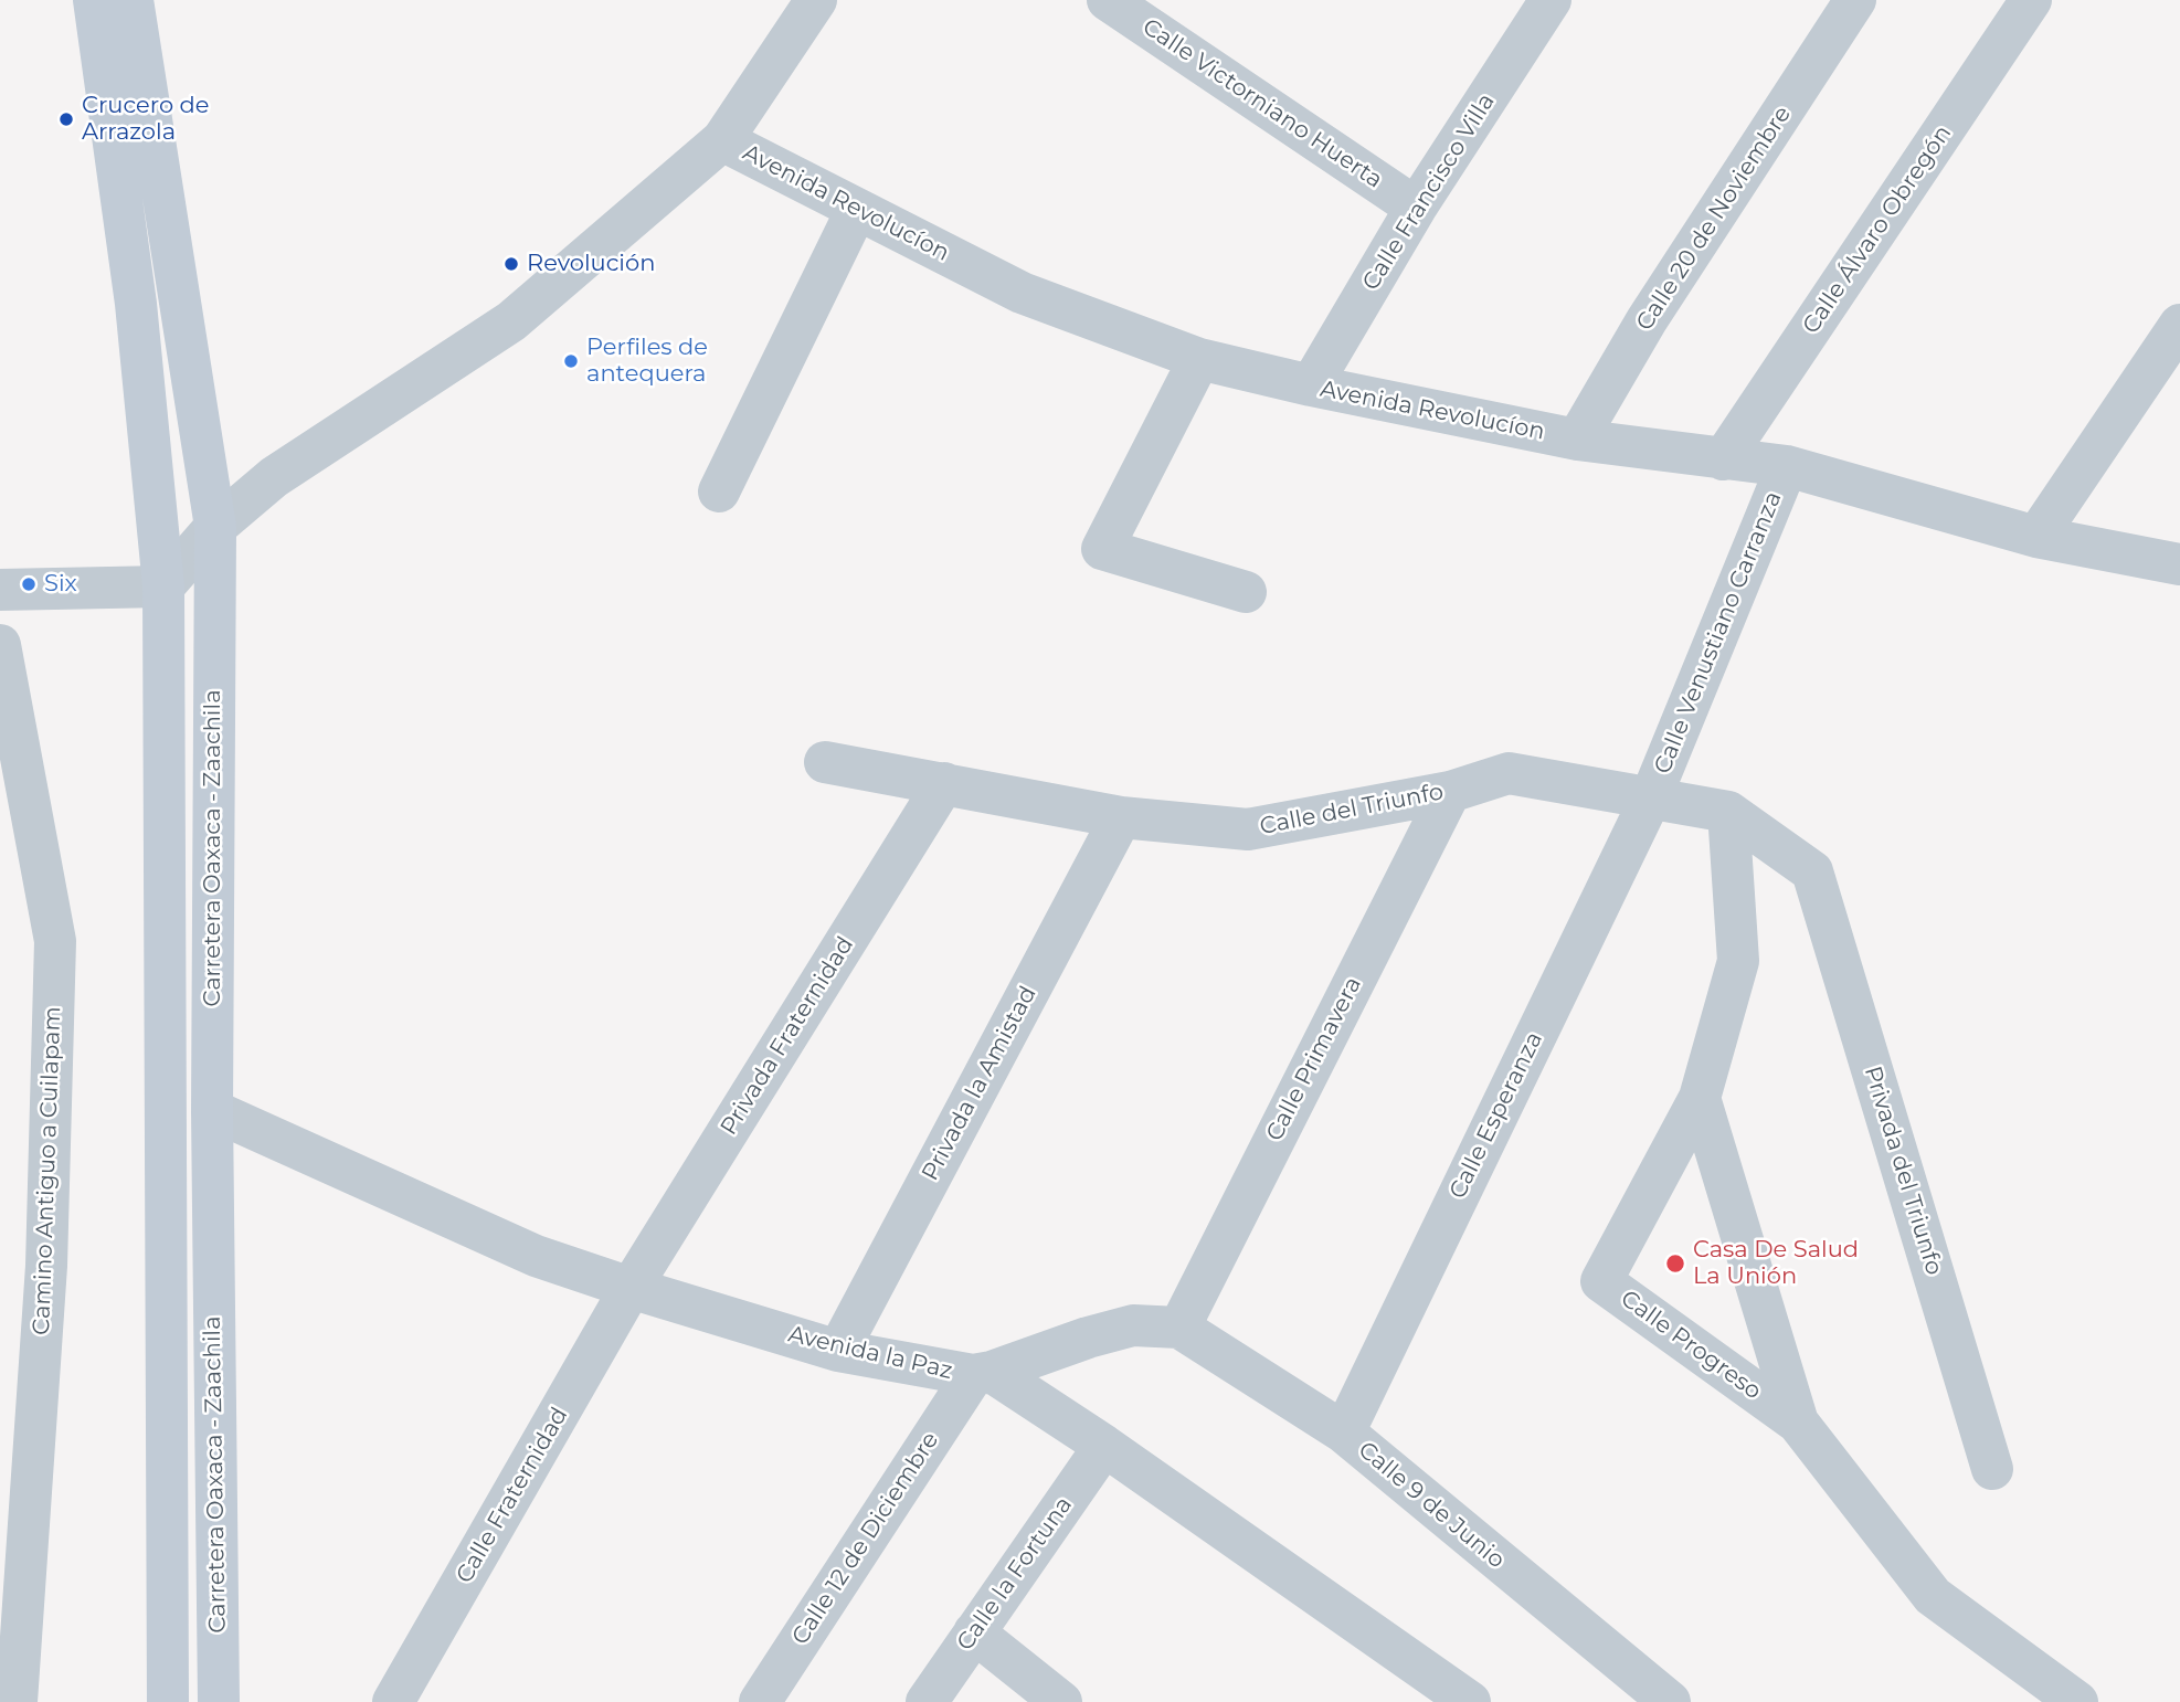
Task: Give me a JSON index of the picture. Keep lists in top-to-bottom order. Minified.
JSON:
{"streets":{"main road":["Carretera Oaxaca - Zaachila"],"street":["Calle Victorniano Huerta","Calle Francisco Villa","Avenida Revolucíon","Calle 20 de Noviembre","Calle Álvaro Obregón","Calle Venustiano Carranza","Calle del Triunfo","Privada Fraternidad","Calle Primavera","Privada la Amistad","Calle Esperanza","Camino Antiguo a Cuilapam","Privada del Triunfo","Calle Progreso","Avenida la Paz","Calle Fraternidad","Calle 9 de Junio","Calle 12 de Diciembre","Calle la Fortuna"]},"crossings":[["Calle Victorniano Huerta","Calle Francisco Villa"],["Calle Francisco Villa","Avenida Revolucíon"],["Avenida Revolucíon","Calle 20 de Noviembre"],["Avenida Revolucíon","Calle Álvaro Obregón"],["Avenida Revolucíon","Calle Venustiano Carranza"],["Calle Venustiano Carranza","Calle del Triunfo"],["Calle Venustiano Carranza","Calle Esperanza"],["Calle del Triunfo","Privada Fraternidad"],["Calle del Triunfo","Calle Primavera"],["Calle del Triunfo","Privada la Amistad"],["Calle del Triunfo","Calle Esperanza"],["Calle del Triunfo","Privada del Triunfo"],["Calle del Triunfo","Calle Progreso"],["Carretera Oaxaca - Zaachila","Avenida la Paz"],["Privada Fraternidad","Avenida la Paz"],["Privada Fraternidad","Calle Fraternidad"],["Calle Primavera","Calle 9 de Junio"],["Privada la Amistad","Avenida la Paz"],["Calle Esperanza","Calle 9 de Junio"],["Avenida la Paz","Calle Fraternidad"],["Avenida la Paz","Calle 12 de Diciembre"],["Avenida la Paz","Calle la Fortuna"]],"places":["Crucero de Arrazola","Revolución","Perfiles de antequera","Six","Casa De Salud La Unión"]}
